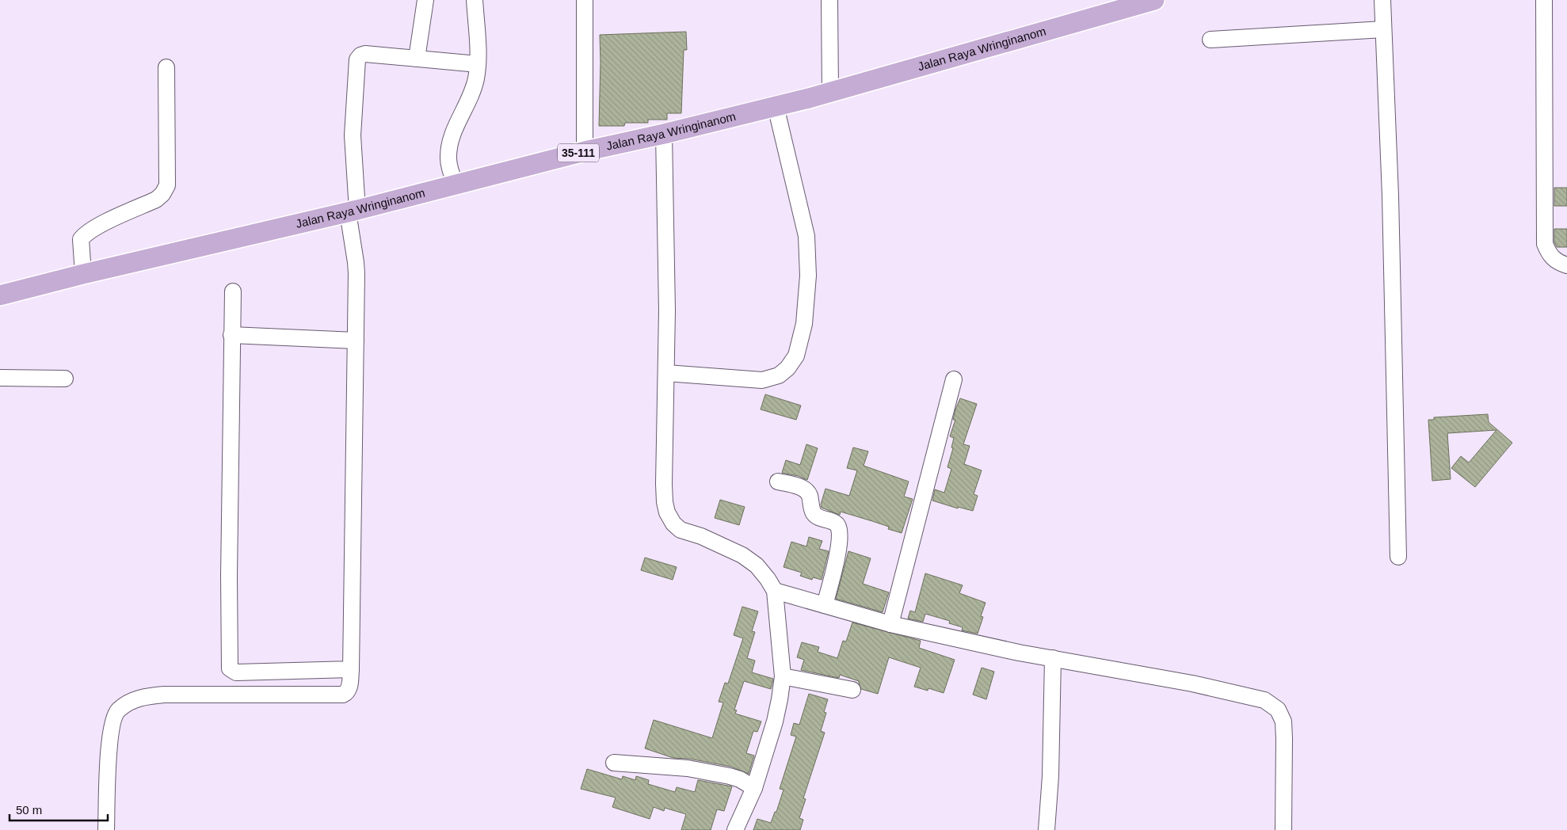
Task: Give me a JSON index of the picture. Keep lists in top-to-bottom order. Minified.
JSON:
{"streets":{"main road":["Jalan Raya Wringinanom","35-111"]},"scale_bar":"50 m"}
